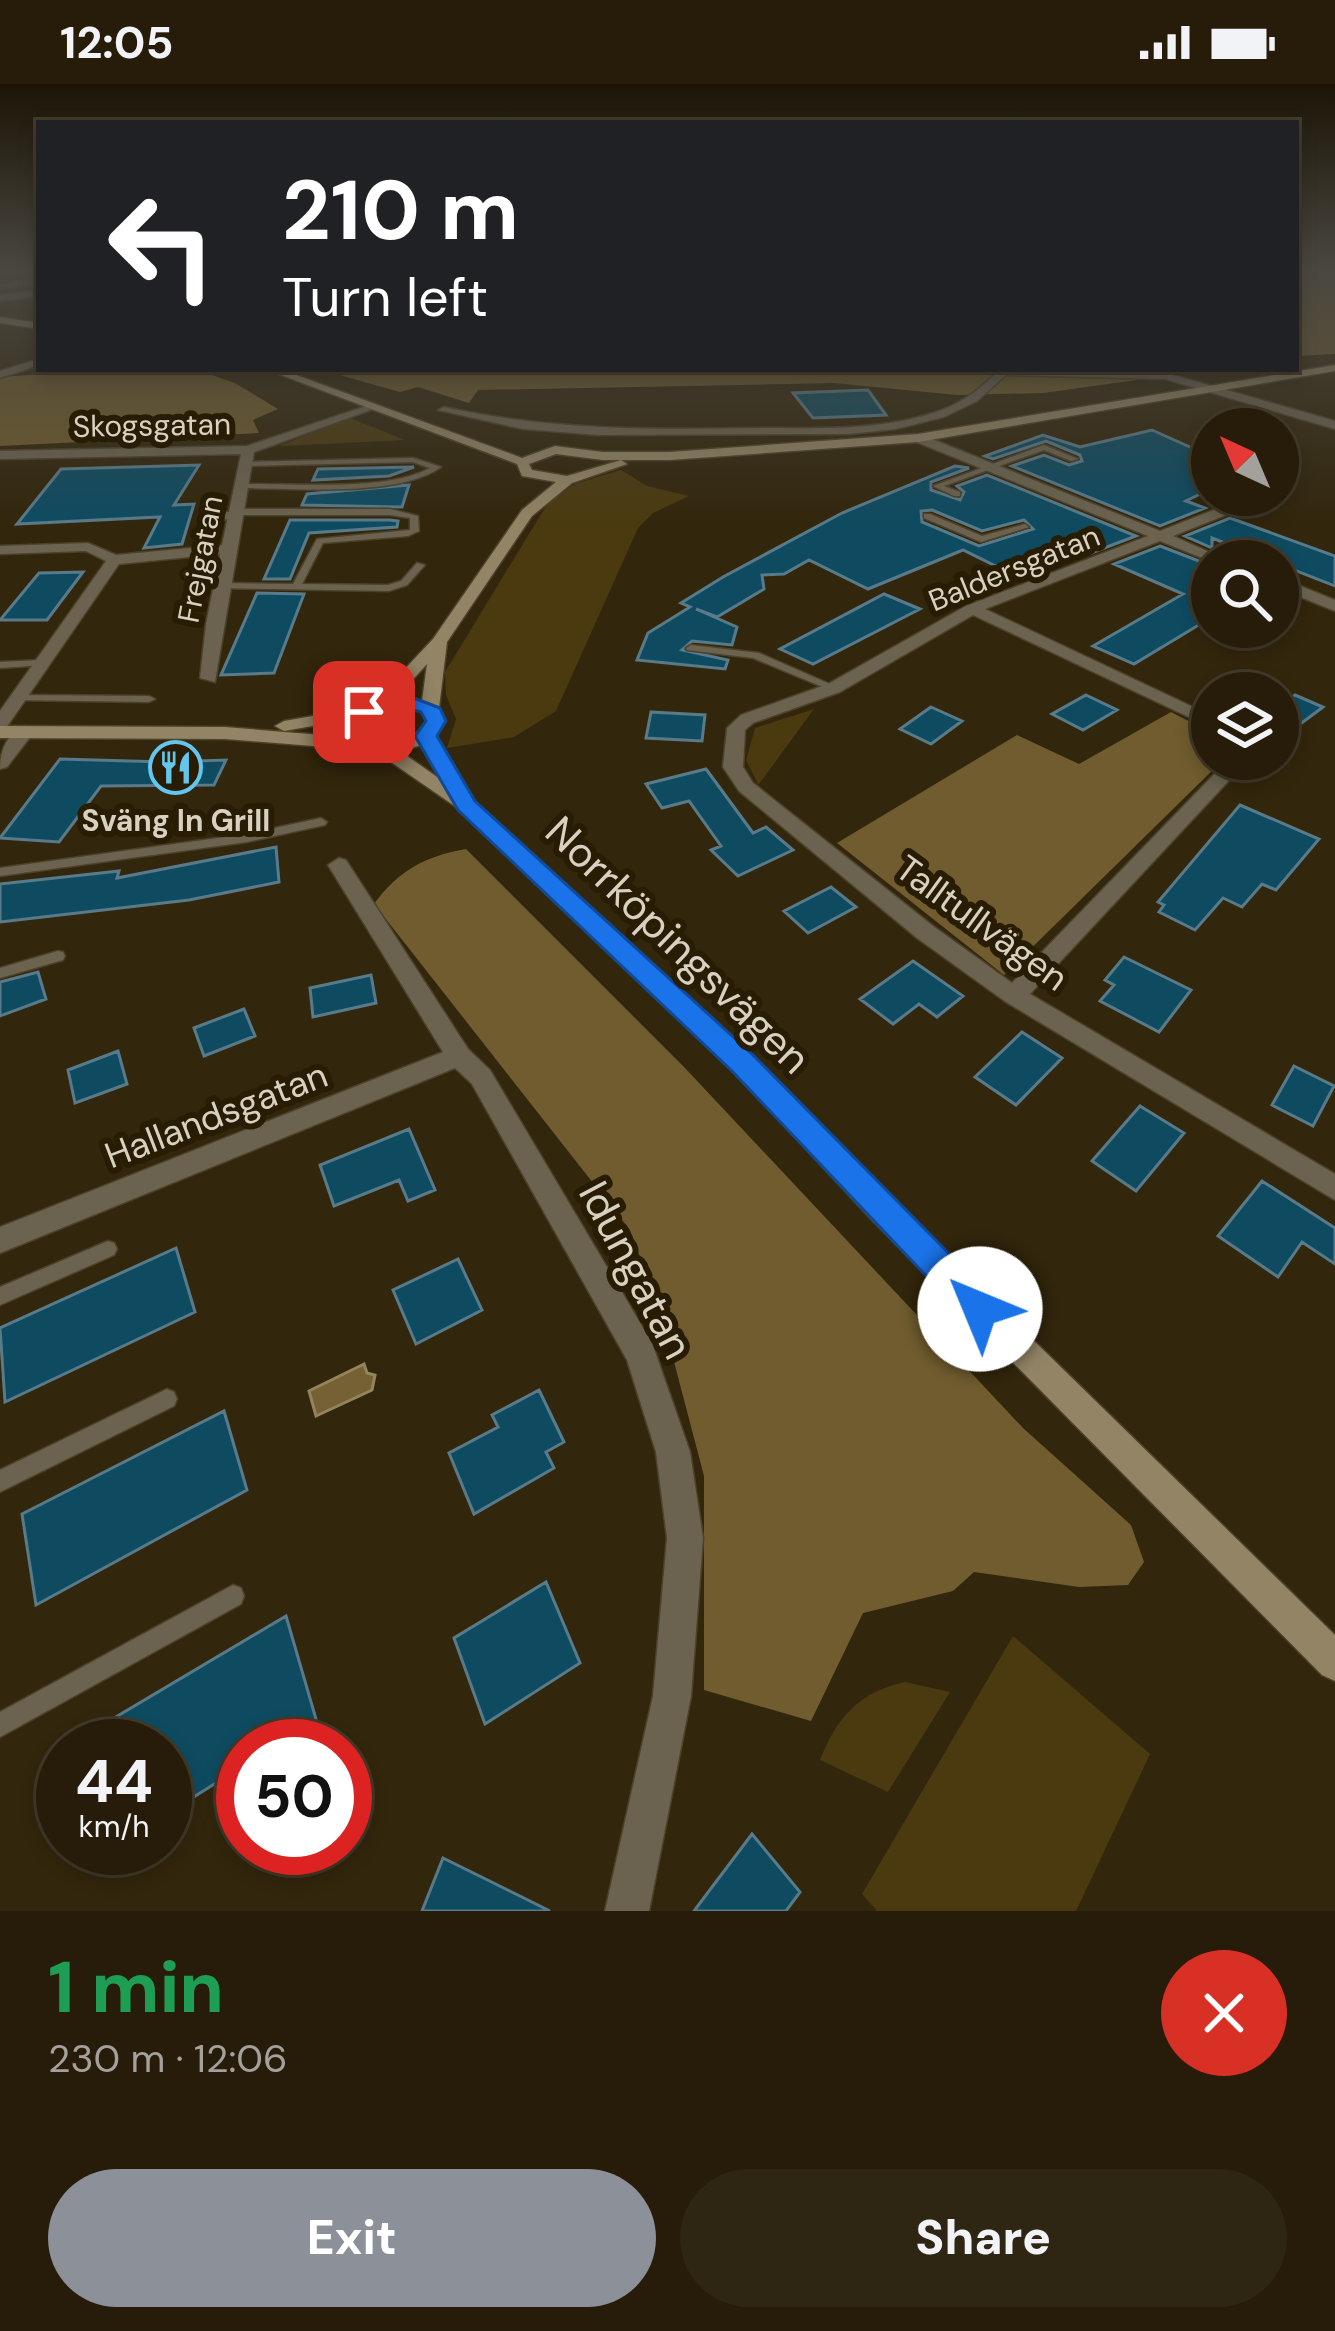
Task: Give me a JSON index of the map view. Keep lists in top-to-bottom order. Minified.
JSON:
{"streets":{"main road":["Norrköpingsvägen"],"street":["Skogsgatan","Frejgatan","Baldersgatan","Talltullvägen","Hallandsgatan","Idungatan"]},"crossings":[["Skogsgatan","Frejgatan"],["Baldersgatan","Talltullvägen"],["Hallandsgatan","Idungatan"]],"places":{"restaurant":["Sväng In Grill"]},"north":"top left","page":{"status":"12:05","turn":["210 m","Turn left"],"speed":"44 km/h","limit":"50","heading":["1 min","230 m · 12:06"],"buttons":["Exit","Share"]}}
